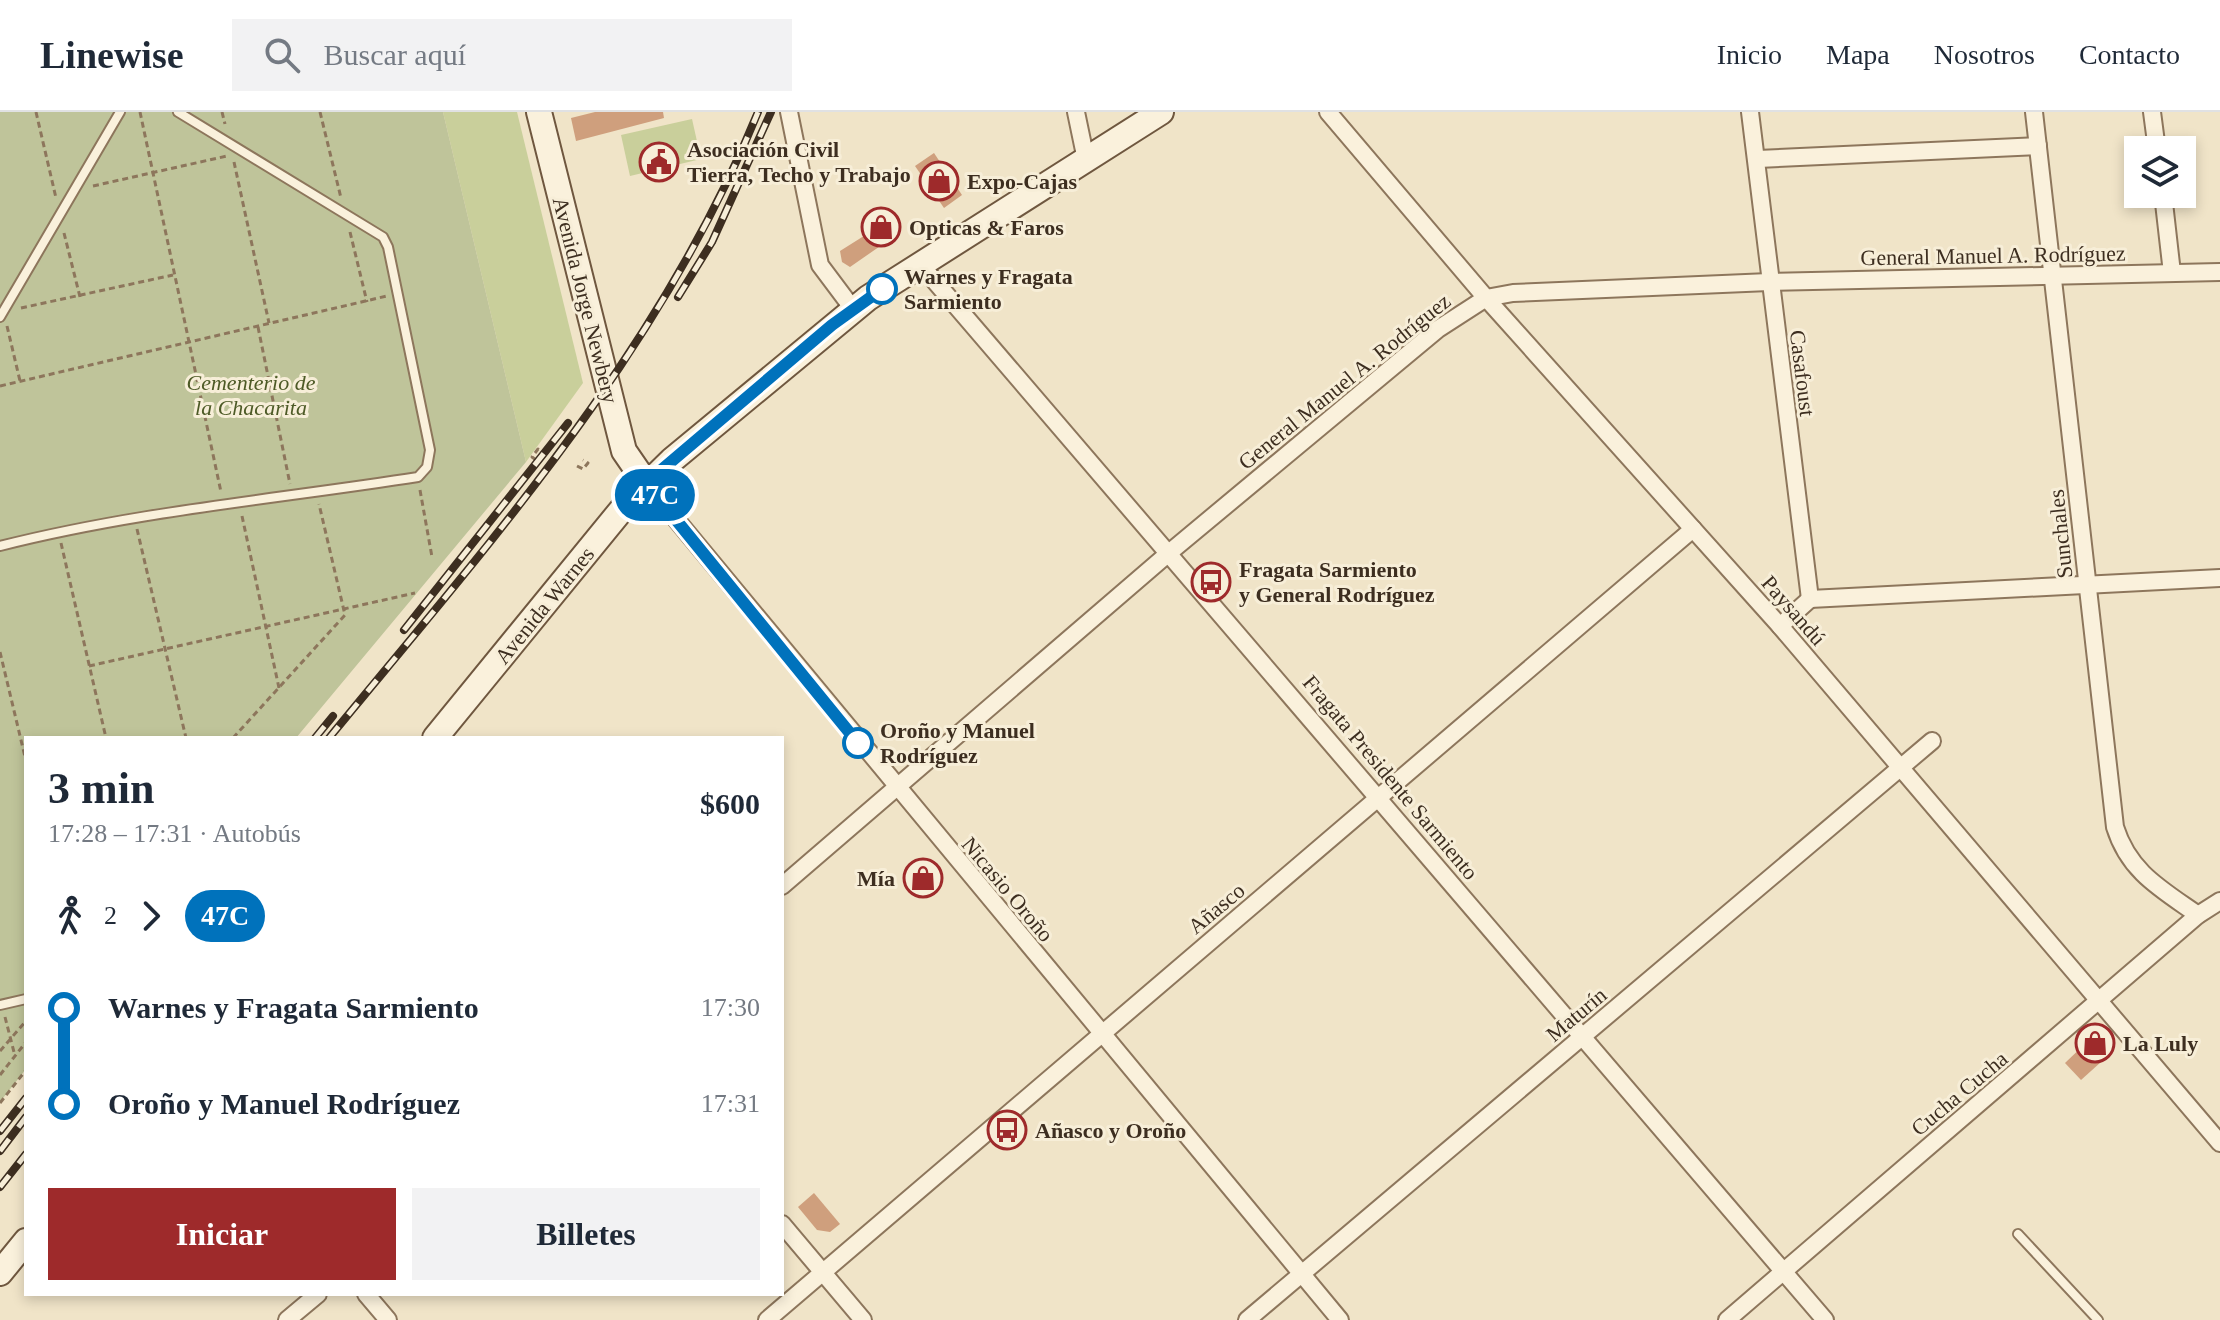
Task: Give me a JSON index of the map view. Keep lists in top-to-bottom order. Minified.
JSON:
{"streets":{"main road":["Avenida Jorge Newbery","Avenida Warnes"],"street":["General Manuel A. Rodríguez","Casafoust","Sunchales","Paysandú","Fragata Presidente Sarmiento","Nicasio Oroño","Añasco","Maturín","Cucha Cucha"]},"crossings":[["General Manuel A. Rodríguez","Casafoust"],["General Manuel A. Rodríguez","Sunchales"],["General Manuel A. Rodríguez","Paysandú"],["General Manuel A. Rodríguez","Fragata Presidente Sarmiento"],["General Manuel A. Rodríguez","Nicasio Oroño"],["Avenida Jorge Newbery","Avenida Warnes"],["Avenida Jorge Newbery","Nicasio Oroño"],["Sunchales","Cucha Cucha"],["Avenida Warnes","Fragata Presidente Sarmiento"],["Avenida Warnes","Nicasio Oroño"],["Paysandú","Añasco"],["Paysandú","Maturín"],["Paysandú","Cucha Cucha"],["Fragata Presidente Sarmiento","Añasco"],["Fragata Presidente Sarmiento","Maturín"],["Fragata Presidente Sarmiento","Cucha Cucha"],["Nicasio Oroño","Añasco"],["Nicasio Oroño","Maturín"]],"parks":["Cementerio de la Chacarita"],"places":{"public building":["Asociación Civil Tierra, Techo y Trabajo"],"shop":["Expo-Cajas","Opticas & Faros","Mía","La Luly"],"other":["Warnes y Fragata Sarmiento","Oroño y Manuel Rodríguez"],"bus stop":["Fragata Sarmiento y General Rodríguez","Añasco y Oroño"]},"lines":["bus line 47C"],"page":{"header":"Linewise","search":"Buscar aquí","nav":["Inicio","Mapa","Nosotros","Contacto"],"on_map":"47C","heading":["3 min","17:28 – 17:31 · Autobús","$600"],"legs":["2","47C"],"list":[{"name":"Warnes y Fragata Sarmiento","value":"17:30"},{"name":"Oroño y Manuel Rodríguez","value":"17:31"}],"buttons":["Iniciar","Billetes"]}}
